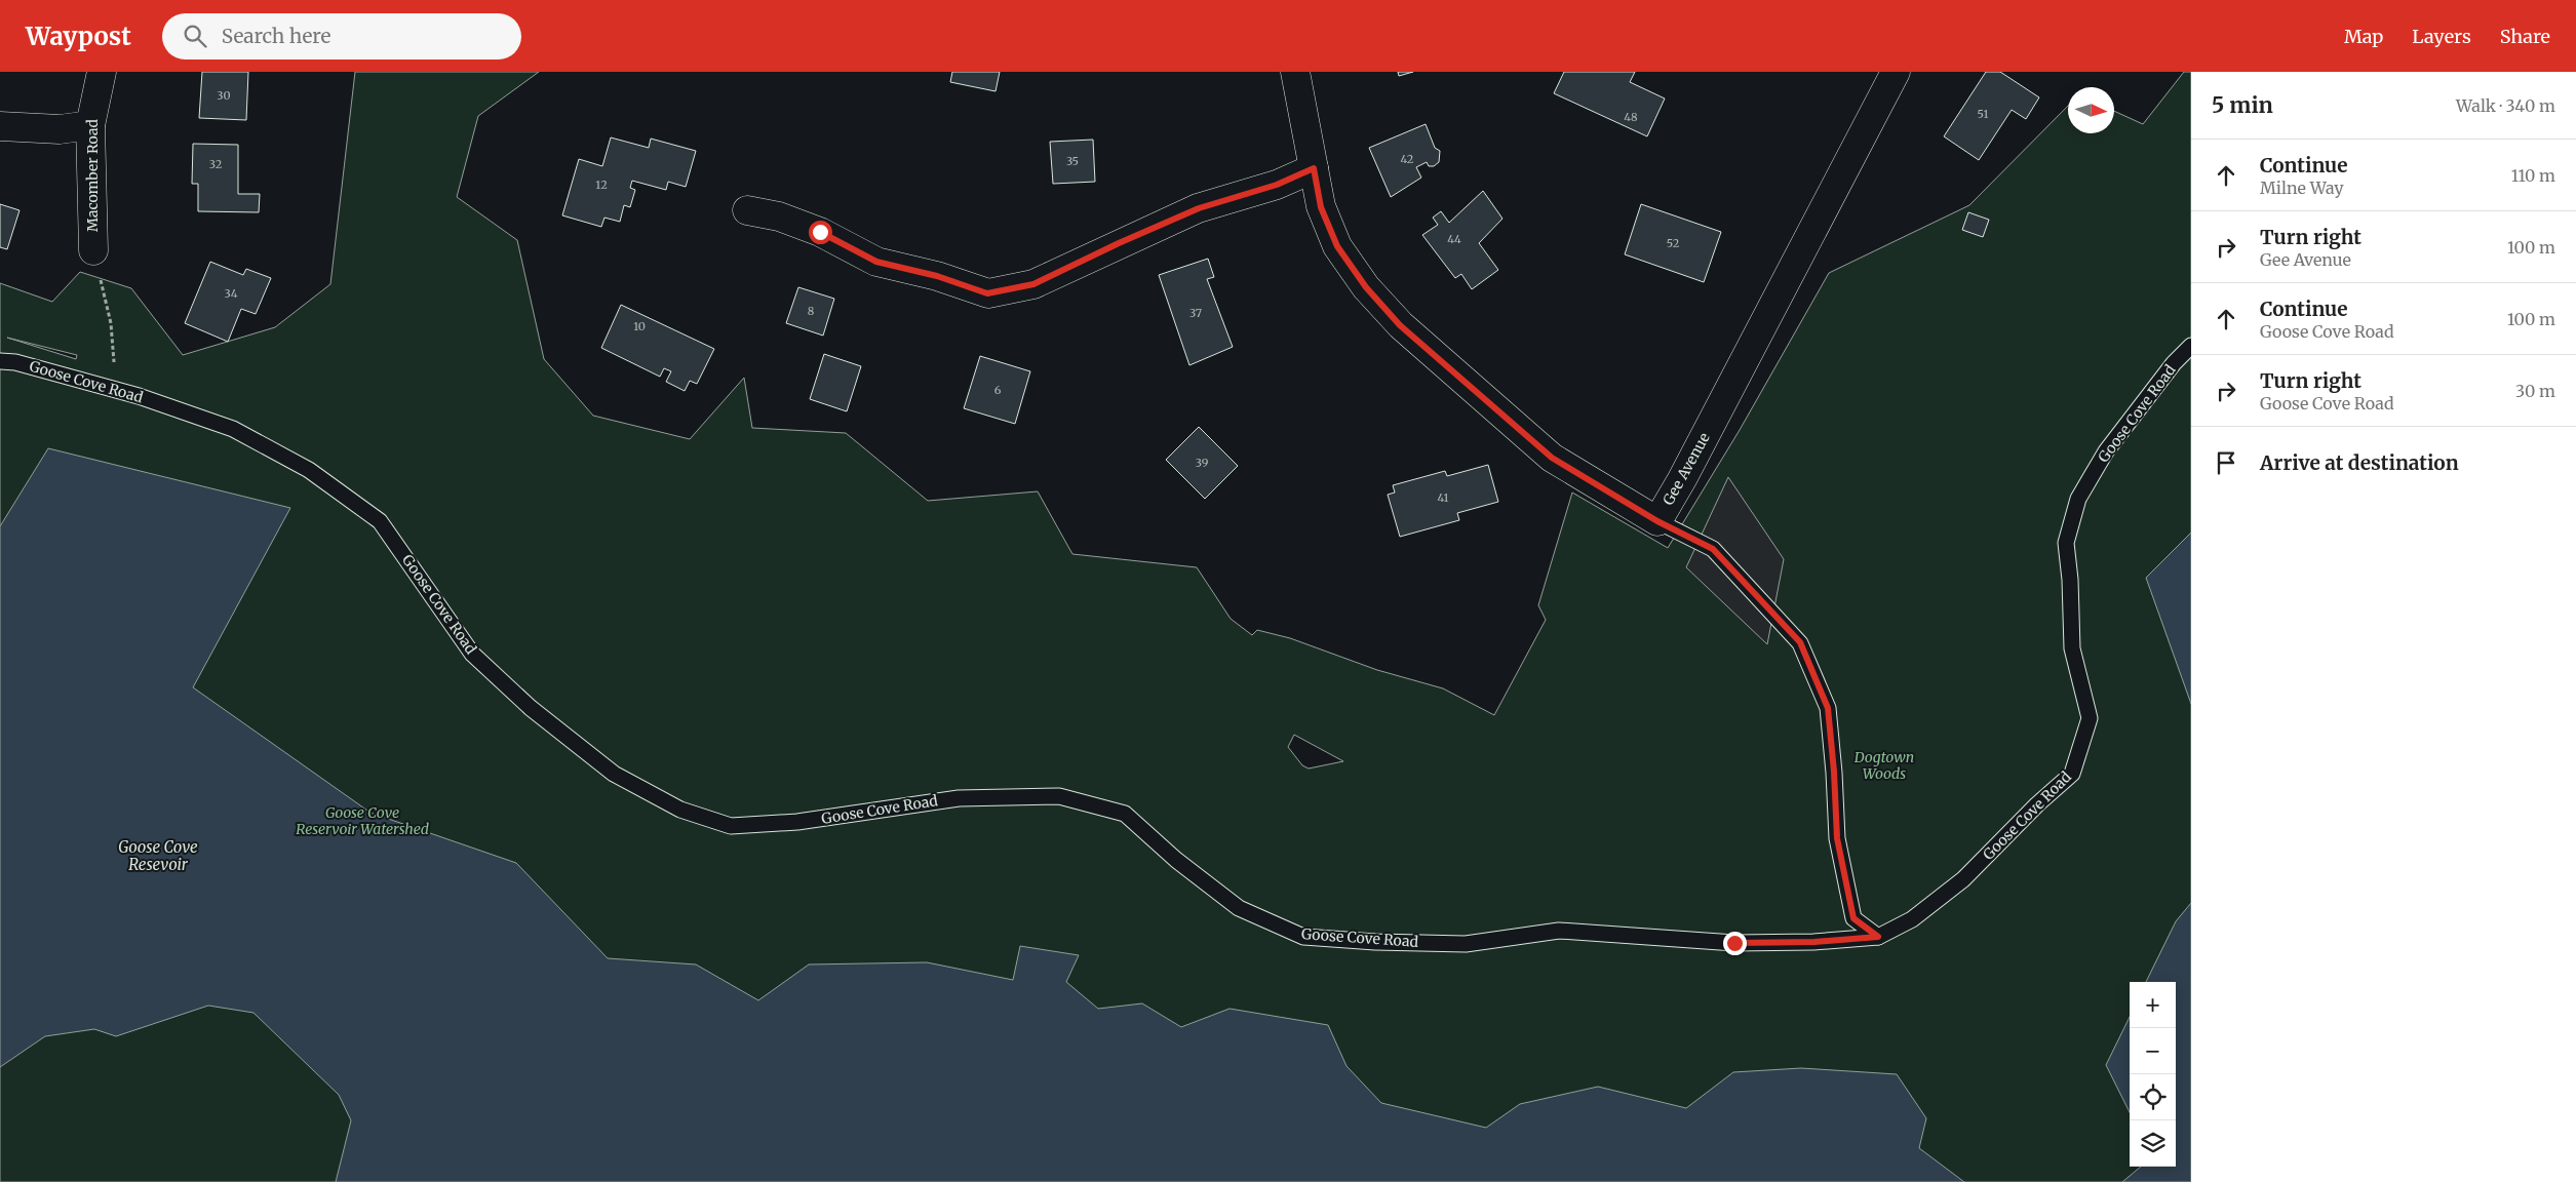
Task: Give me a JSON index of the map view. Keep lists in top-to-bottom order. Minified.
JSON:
{"streets":{"street":["Macomber Road","Gee Avenue"],"lane":["Goose Cove Road"]},"water":["Goose Cove Resevoir"],"parks":["Dogtown Woods","Goose Cove Reservoir Watershed"],"house_numbers":["30","51","48","42","35","32","12","44","52","34","8","37","10","6","39","41"],"north":"right","page":{"header":"Waypost","search":"Search here","nav":["Map","Layers","Share"],"heading":["5 min","Walk · 340 m"],"list":[["Continue","Milne Way","110 m"],["Turn right","Gee Avenue","100 m"],["Continue","Goose Cove Road","100 m"],["Turn right","Goose Cove Road","30 m"],"Arrive at destination"],"map_buttons":["+","−"]}}
